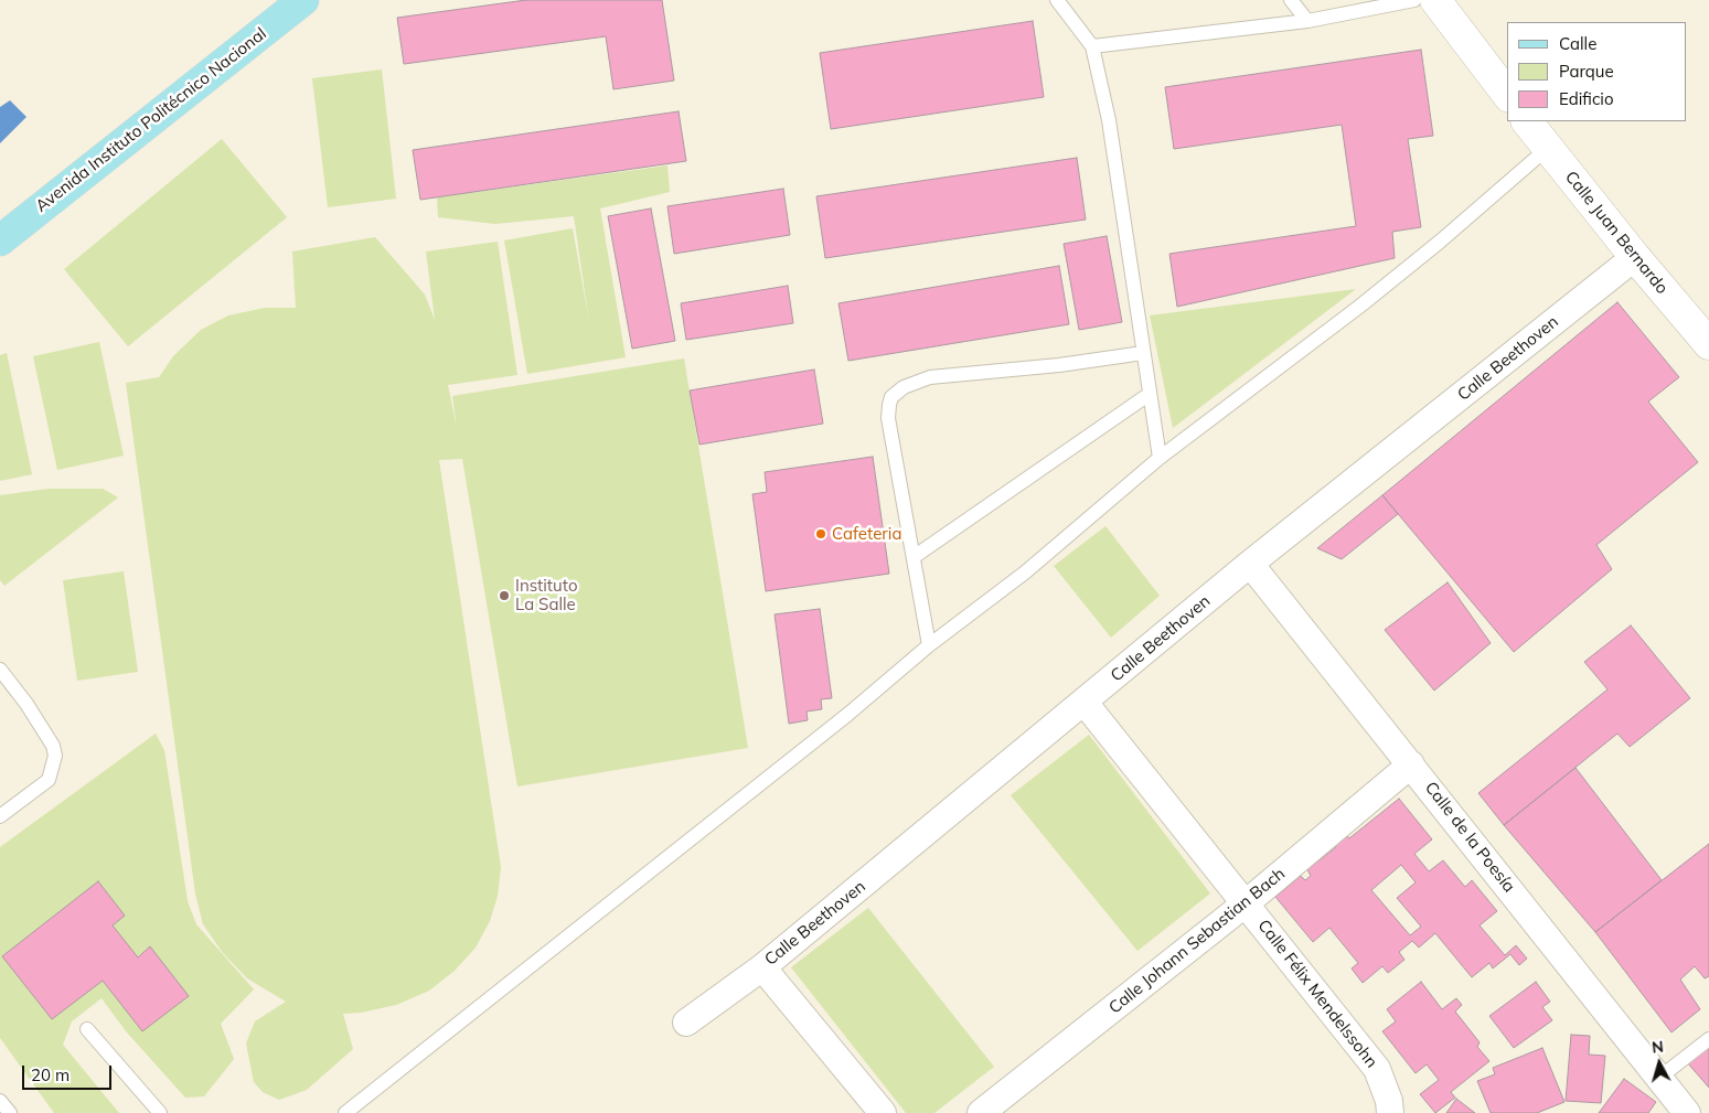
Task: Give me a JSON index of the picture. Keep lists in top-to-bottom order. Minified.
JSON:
{"streets":{"main road":["Avenida Instituto Politécnico Nacional"],"street":["Calle Juan Bernardo","Calle Beethoven","Calle de la Poesía","Calle Johann Sebastian Bach","Calle Félix Mendelssohn"]},"crossings":[["Calle Juan Bernardo","Calle Beethoven"],["Calle Beethoven","Calle de la Poesía"],["Calle Beethoven","Calle Félix Mendelssohn"],["Calle de la Poesía","Calle Johann Sebastian Bach"],["Calle Johann Sebastian Bach","Calle Félix Mendelssohn"]],"places":["Cafeteria","Instituto La Salle"],"legend":["Calle","Parque","Edificio"],"scale_bar":"20 m","north":"top"}
